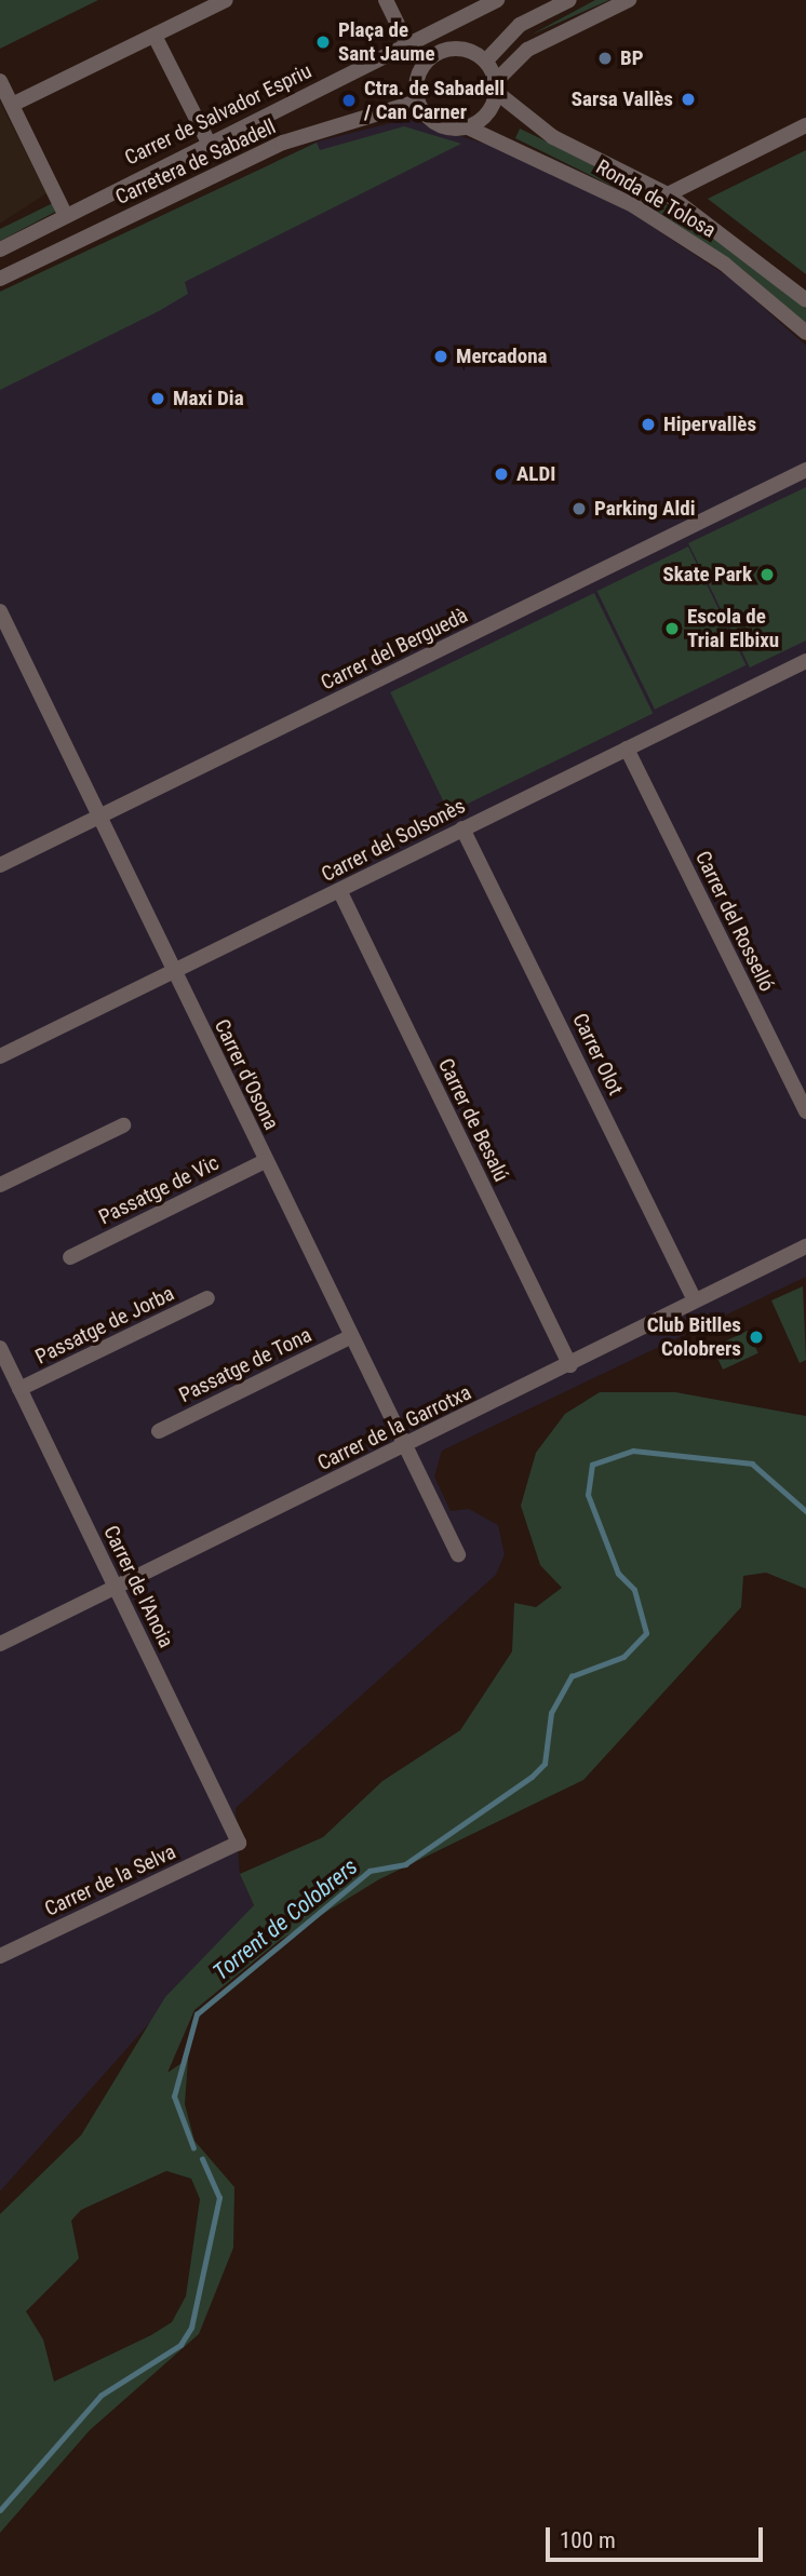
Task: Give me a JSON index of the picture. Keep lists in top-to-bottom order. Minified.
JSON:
{"streets":{"street":["Carrer de Salvador Espriu","Carretera de Sabadell","Ronda de Tolosa","Carrer del Berguedà","Carrer del Solsonès","Carrer del Rosselló","Carrer Olot","Carrer d'Osona","Carrer de Besalú","Passatge de Vic","Passatge de Jorba","Passatge de Tona","Carrer de la Garrotxa","Carrer de l'Anoia","Carrer de la Selva"]},"crossings":[["Carretera de Sabadell","Ronda de Tolosa"],["Carrer del Berguedà","Carrer d'Osona"],["Carrer del Solsonès","Carrer del Rosselló"],["Carrer del Solsonès","Carrer Olot"],["Carrer del Solsonès","Carrer d'Osona"],["Carrer del Solsonès","Carrer de Besalú"],["Carrer Olot","Carrer de la Garrotxa"],["Carrer d'Osona","Passatge de Vic"],["Carrer d'Osona","Passatge de Tona"],["Carrer d'Osona","Carrer de la Garrotxa"],["Carrer de Besalú","Carrer de la Garrotxa"],["Passatge de Jorba","Carrer de l'Anoia"],["Carrer de la Garrotxa","Carrer de l'Anoia"],["Carrer de l'Anoia","Carrer de la Selva"]],"water":["Torrent de Colobrers"],"places":["Plaça de Sant Jaume","BP","Sarsa Vallès","Ctra. de Sabadell / Can Carner","Mercadona","Maxi Dia","Hipervallès","ALDI","Parking Aldi","Skate Park","Escola de Trial Elbixu","Club Bitlles Colobrers"],"scale_bar":"100 m"}
